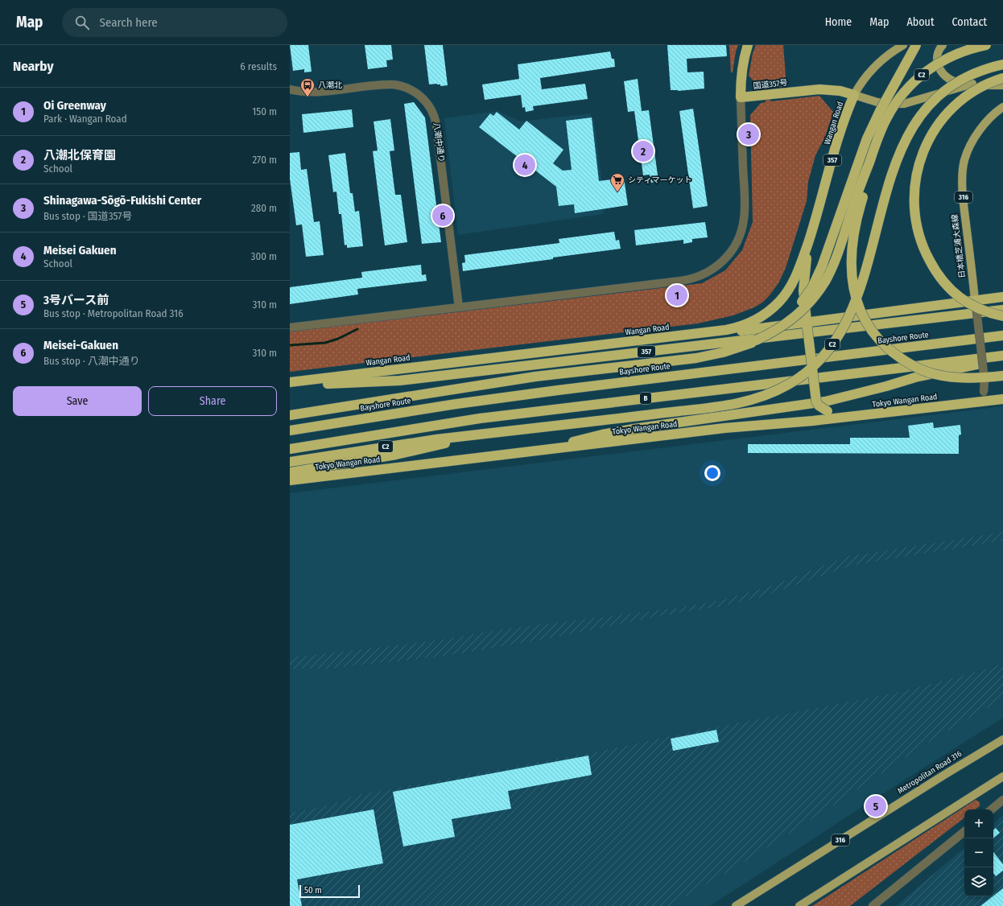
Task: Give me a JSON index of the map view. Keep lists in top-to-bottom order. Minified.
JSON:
{"streets":{"highway":["C2","国道357号","Wangan Road","357","Bayshore Route","B","Tokyo Wangan Road"],"main road":["316","日本橋芝浦大森線","Metropolitan Road 316"],"street":["八潮中通り"]},"crossings":[["国道357号","Wangan Road"],["Wangan Road","357"],["357","日本橋芝浦大森線"]],"places":{"bus stop":["八潮北"],"supermarket":["シティマーケット"]},"scale_bar":"50 m","page":{"header":"Map","search":"Search here","nav":["Home","Map","About","Contact"],"heading":["Nearby","6 results"],"list":[{"mark":"1","name":"Oi Greenway","note":"Park · Wangan Road","value":"150 m"},{"mark":"2","name":"八潮北保育園","note":"School","value":"270 m"},{"mark":"3","name":"Shinagawa-Sōgō-Fukishi Center","note":"Bus stop · 国道357号","value":"280 m"},{"mark":"4","name":"Meisei Gakuen","note":"School","value":"300 m"},{"mark":"5","name":"3号バース前","note":"Bus stop · Metropolitan Road 316","value":"310 m"},{"mark":"6","name":"Meisei-Gakuen","note":"Bus stop · 八潮中通り","value":"310 m"}],"pins":["3","2","4","6","1","5"],"buttons":["Save","Share"],"map_buttons":["+","−"],"scale":"50 m"}}
